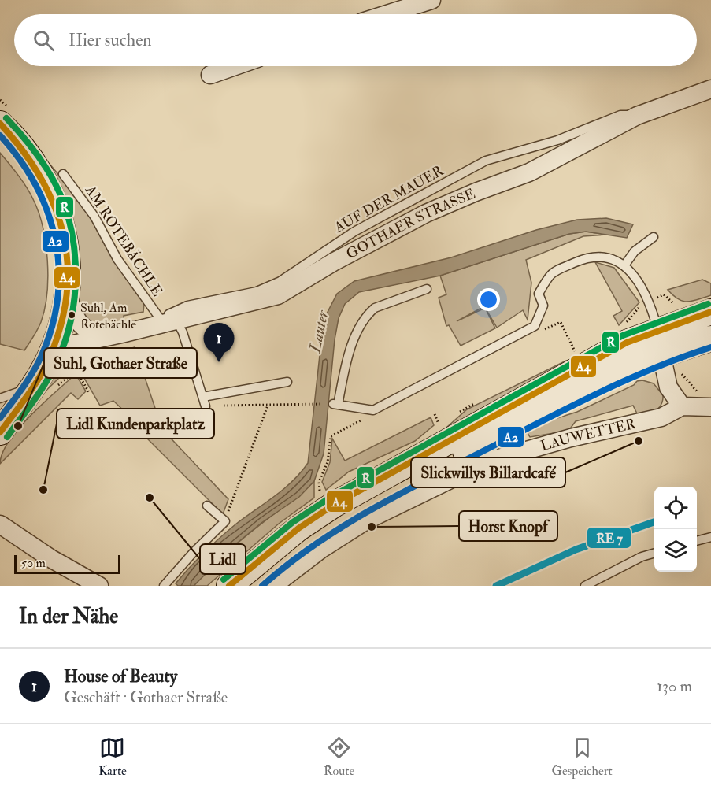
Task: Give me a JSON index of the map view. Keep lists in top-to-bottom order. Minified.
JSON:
{"streets":{"street":["GOTHAER STRASSE","LAUWETTER"],"lane":["AUF DER MAUER","AM ROTEBÄCHLE"]},"crossings":[["AUF DER MAUER","GOTHAER STRASSE"],["AUF DER MAUER","AM ROTEBÄCHLE"],["GOTHAER STRASSE","AM ROTEBÄCHLE"]],"water":["Lauter"],"places":["Suhl, Am Rotebächle","Suhl, Gothaer Straße","Slickwillys Billardcafé","Lidl Kundenparkplatz","Lidl","Horst Knopf"],"lines":["transit line R","transit line A4","transit line A2"],"scale_bar":"50 m","page":{"search":"Hier suchen","pins":"1","scale":"50 m","heading":"In der Nähe","list":[{"mark":"1","name":"House of Beauty","note":"Geschäft · Gothaer Straße","value":"130 m"}],"nav":["Karte","Route","Gespeichert"]}}
